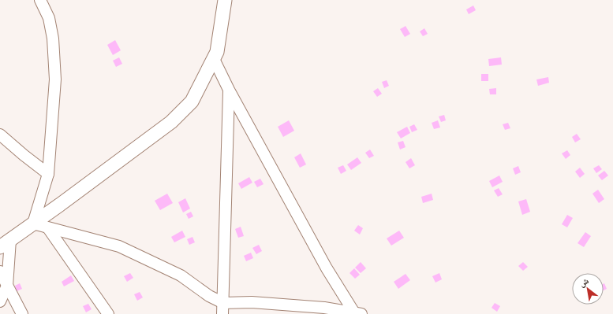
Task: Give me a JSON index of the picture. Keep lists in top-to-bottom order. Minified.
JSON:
{"north":"top left"}
